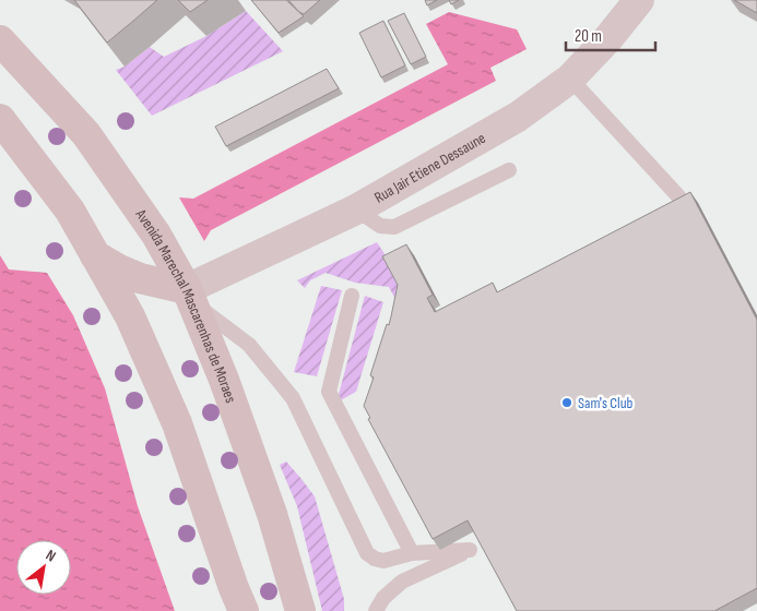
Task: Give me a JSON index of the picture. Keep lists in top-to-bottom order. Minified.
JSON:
{"streets":{"main road":["Avenida Marechal Mascarenhas de Moraes"],"street":["Rua Jair Etiene Dessaune"]},"crossings":[["Rua Jair Etiene Dessaune","Avenida Marechal Mascarenhas de Moraes"]],"places":["Sam's Club"],"scale_bar":"20 m","north":"top right"}
